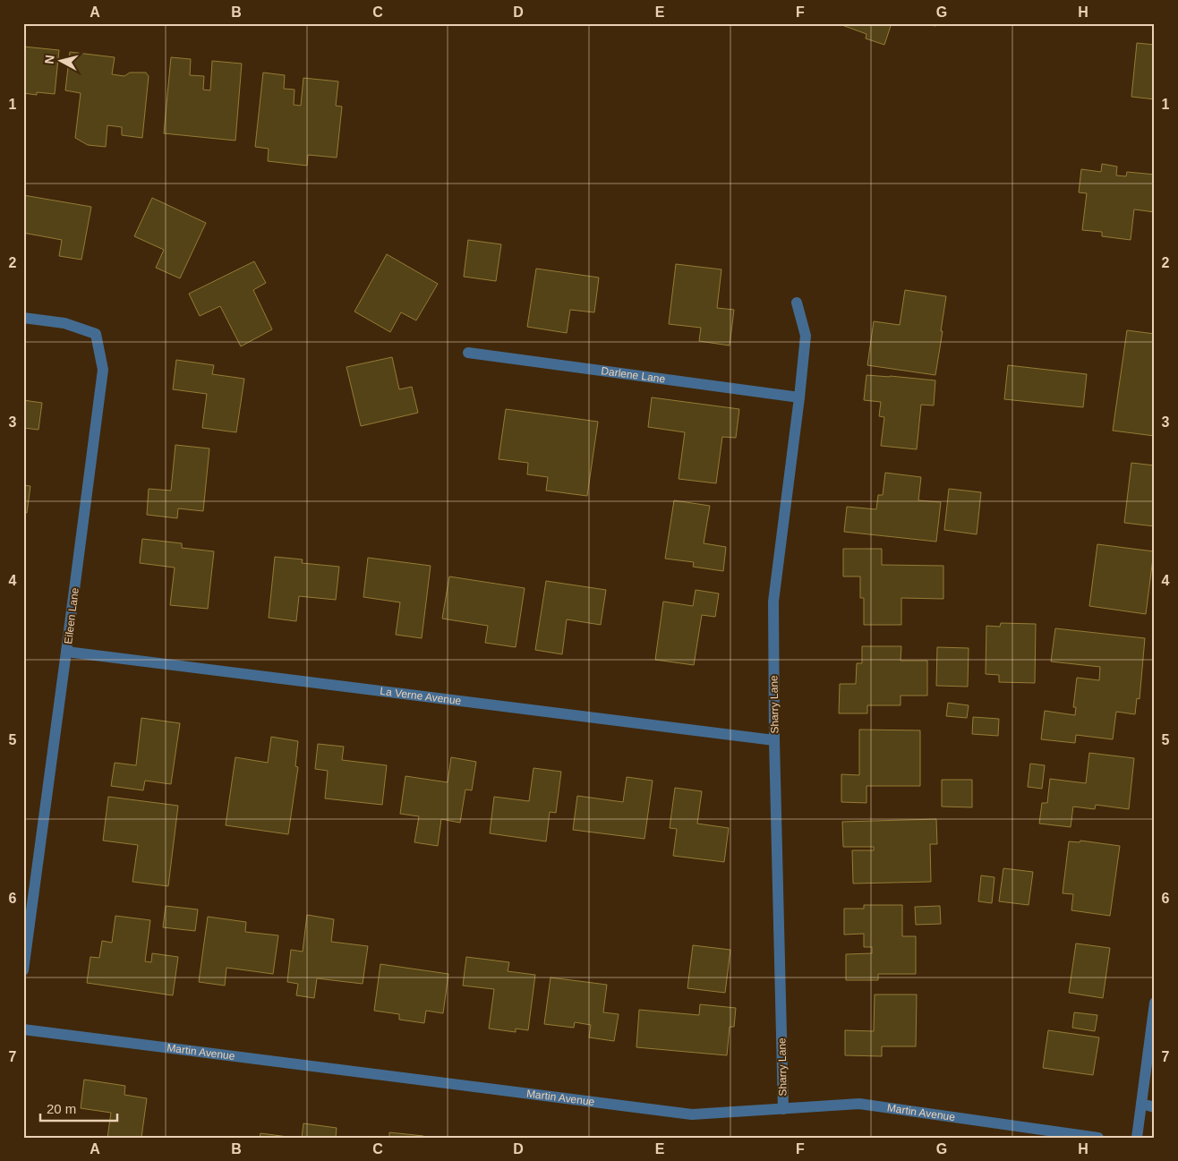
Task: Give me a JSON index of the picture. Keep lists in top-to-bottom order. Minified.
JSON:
{"streets":{"street":["Darlene Lane","Eileen Lane","La Verne Avenue","Sharry Lane","Martin Avenue"]},"crossings":[["Darlene Lane","Sharry Lane"],["Eileen Lane","La Verne Avenue"],["La Verne Avenue","Sharry Lane"],["Sharry Lane","Martin Avenue"]],"scale_bar":"20 m","north":"left","grid":{"columns":["A","B","C","D","E","F","G","H"],"rows":["1","2","3","4","5","6","7"]}}
